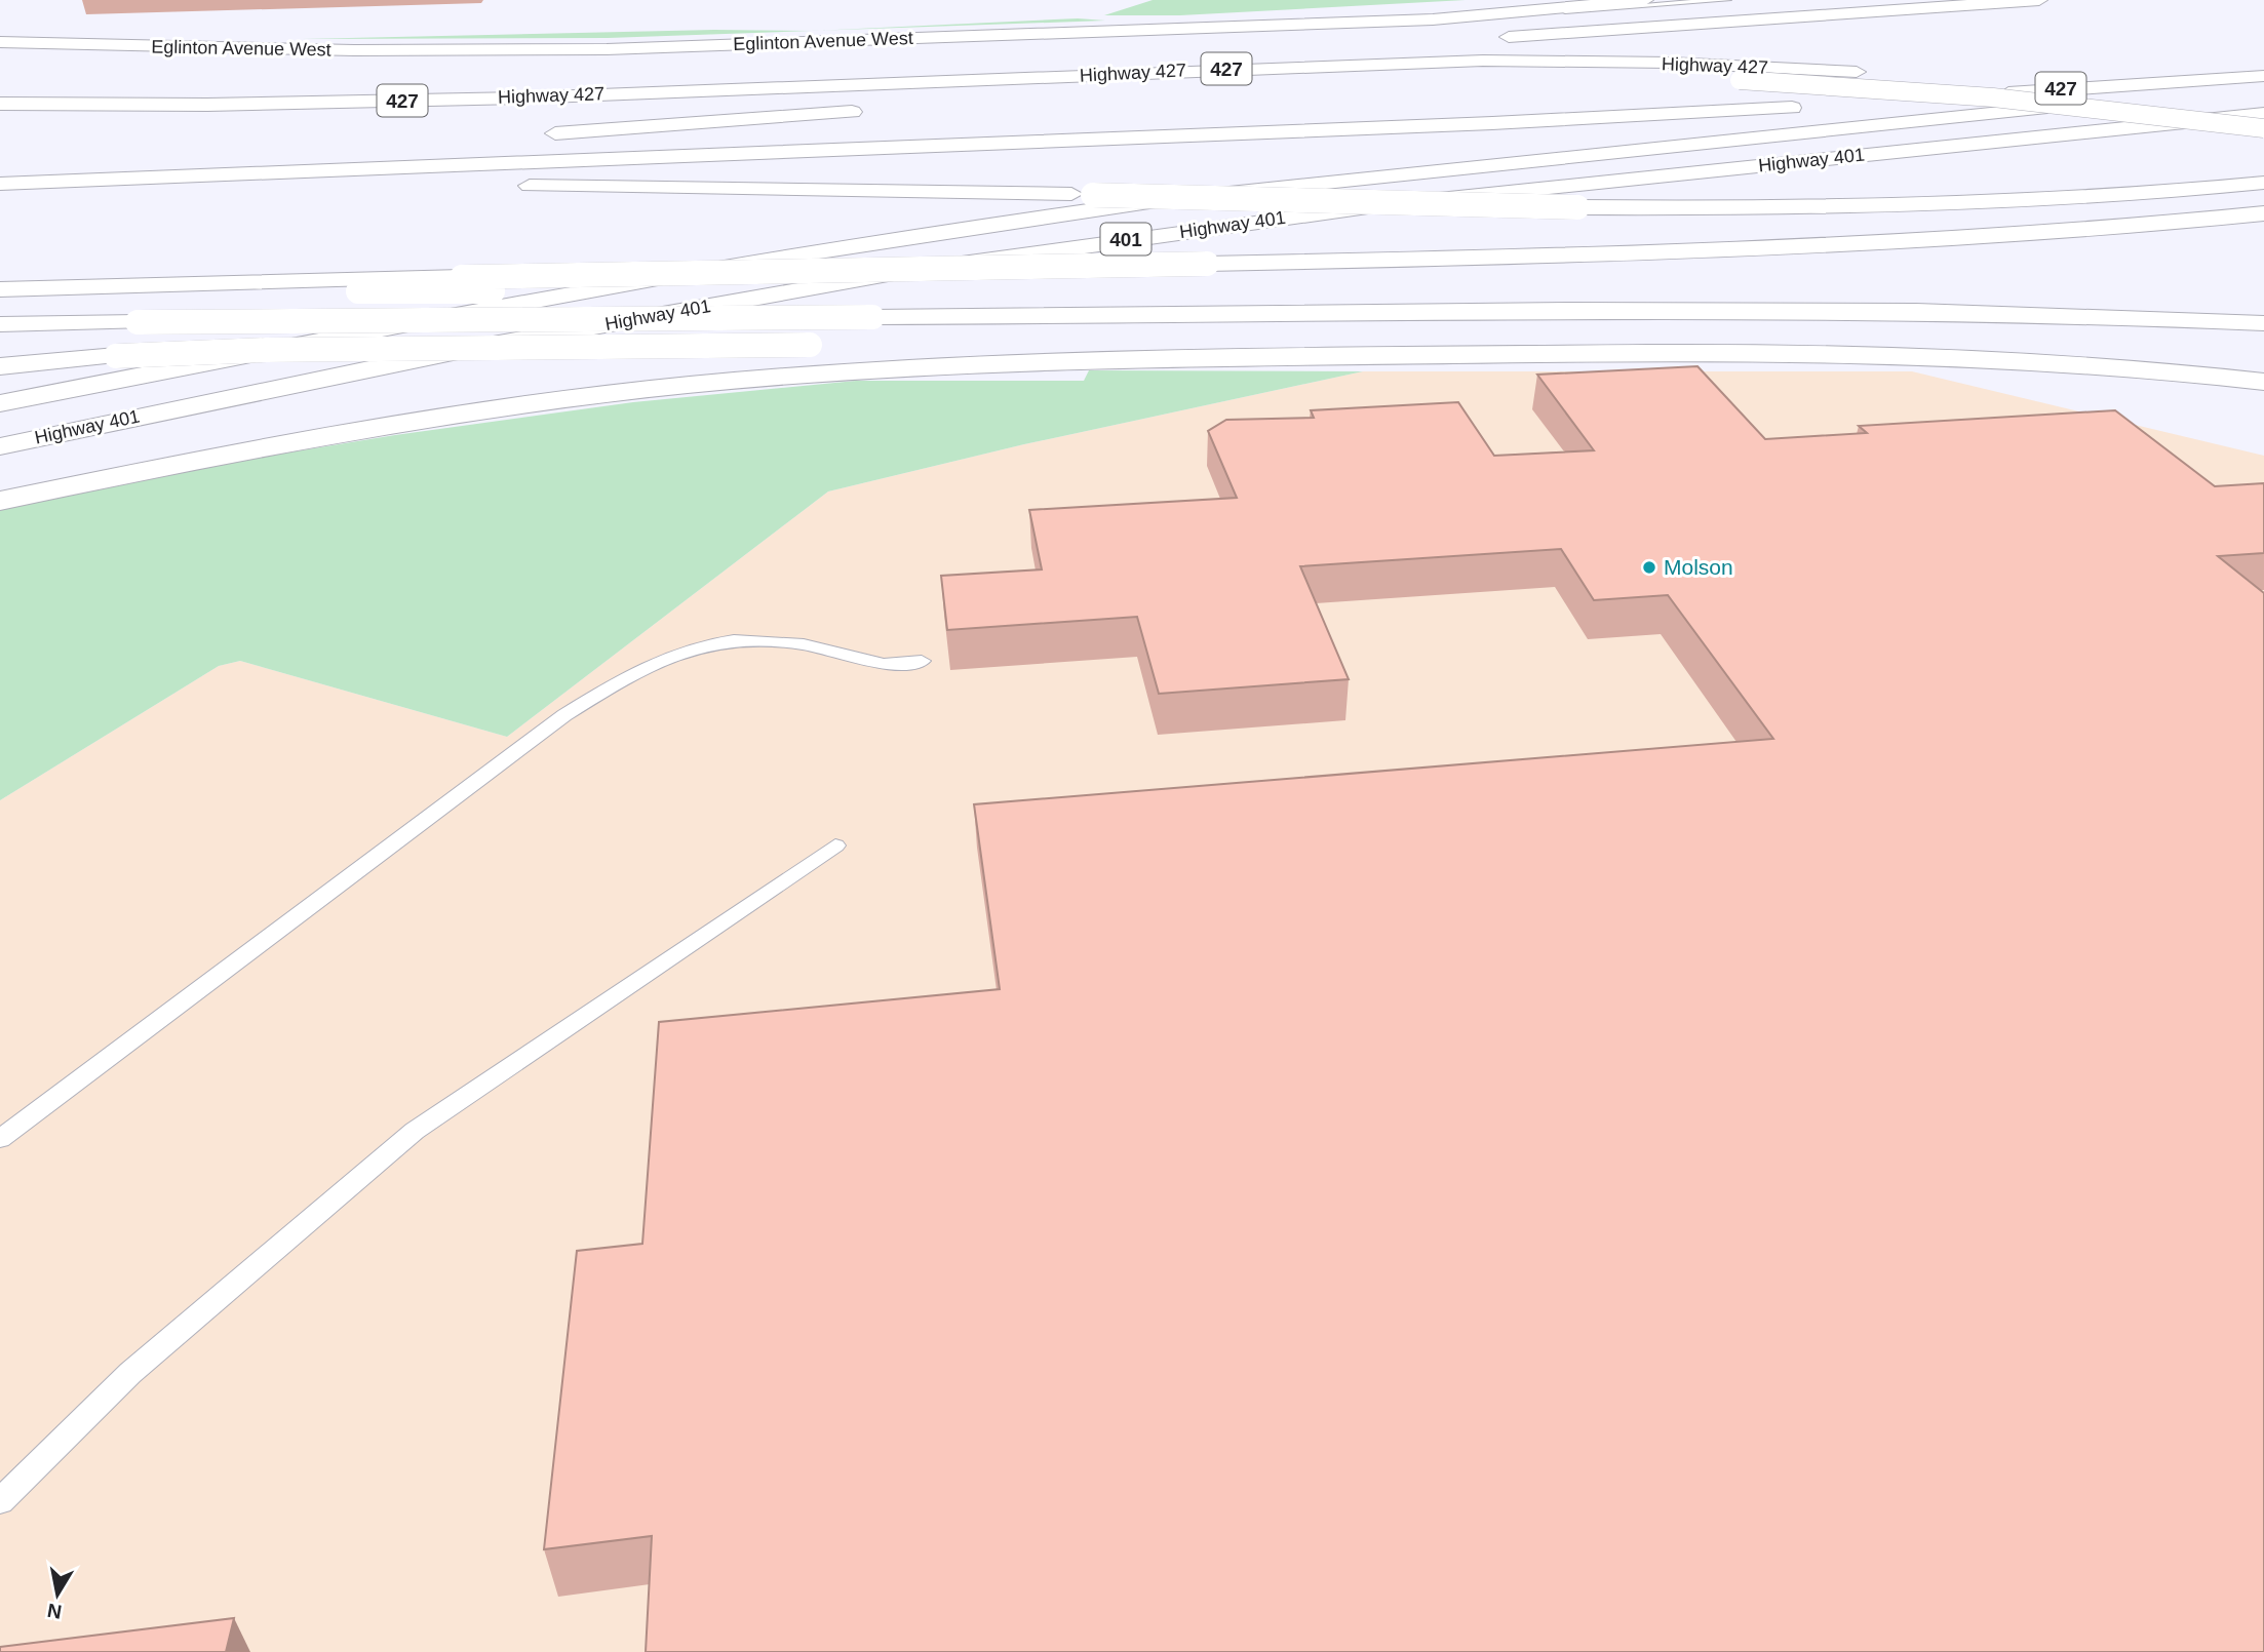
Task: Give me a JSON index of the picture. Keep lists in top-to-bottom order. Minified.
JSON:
{"streets":{"main road":["Eglinton Avenue West","Highway 427","427","Highway 401","401"]},"crossings":[["Highway 427","Highway 401"]],"places":["Molson"],"north":"bottom"}
